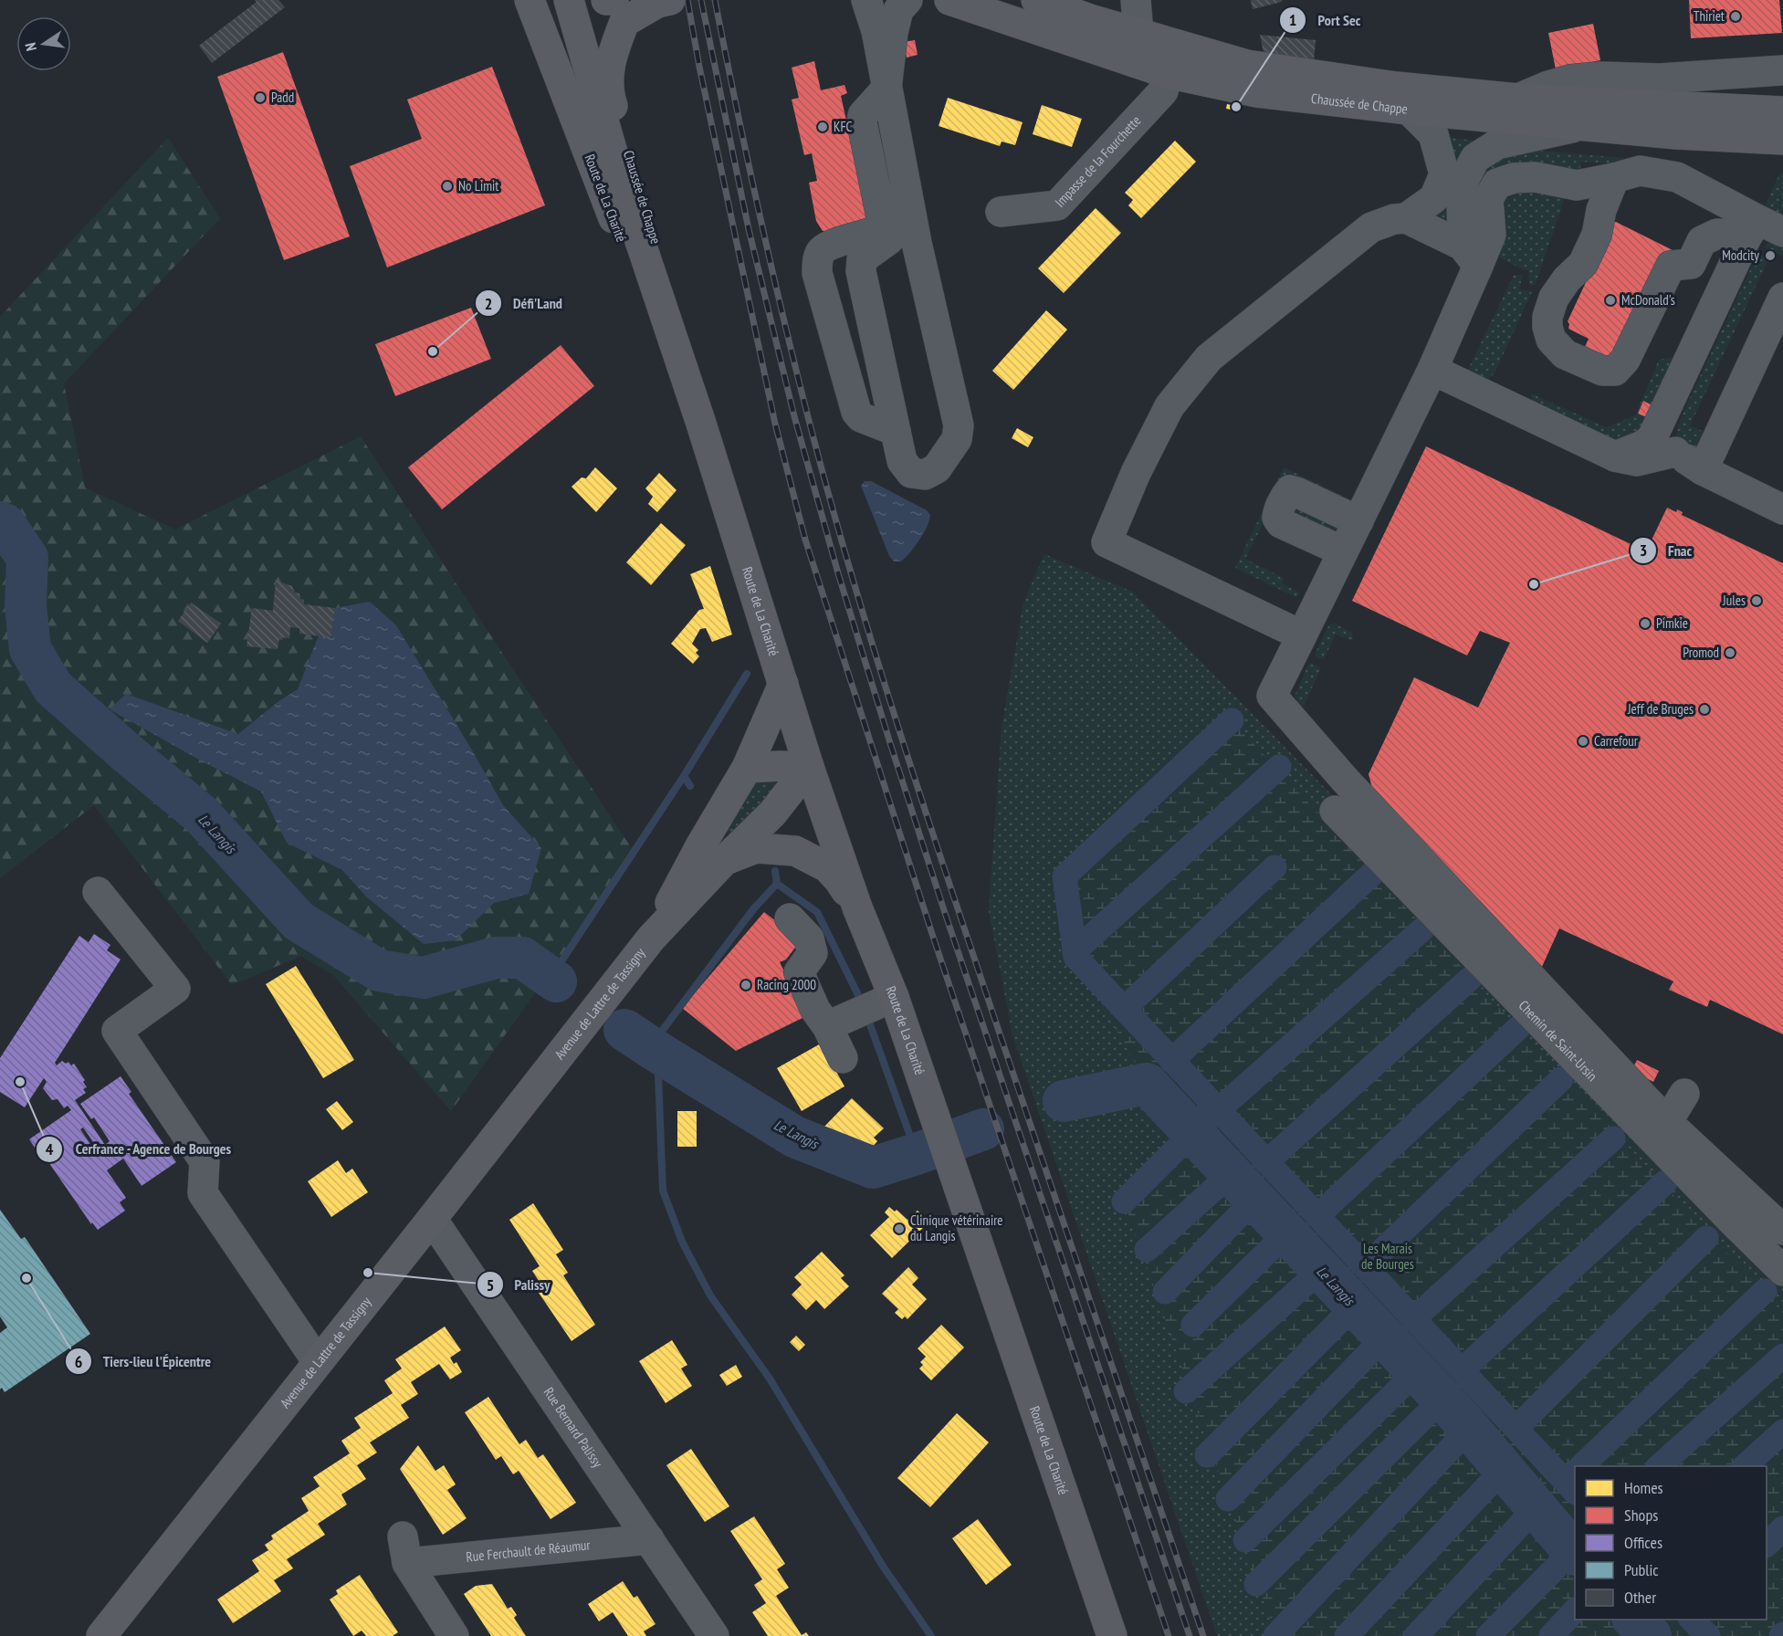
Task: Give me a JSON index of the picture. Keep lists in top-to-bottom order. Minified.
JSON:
{"streets":{"main road":["Chaussée de Chappe","Route de La Charité","Avenue de Lattre de Tassigny"],"street":["Impasse de la Fourchette","Chemin de Saint-Ursin","Rue Bernard Palissy","Rue Ferchault de Réaumur"]},"crossings":[["Chaussée de Chappe","Impasse de la Fourchette"],["Chaussée de Chappe","Route de La Charité"],["Route de La Charité","Avenue de Lattre de Tassigny"],["Avenue de Lattre de Tassigny","Rue Bernard Palissy"],["Rue Bernard Palissy","Rue Ferchault de Réaumur"]],"water":["Le Langis"],"parks":["Les Marais de Bourges"],"places":["Thiriet","Padd","Port Sec","KFC","No Limit","Modcity","McDonald's","Défi'Land","Fnac","Jules","Pimkie","Promod","Jeff de Bruges","Carrefour","Racing 2000","Cerfrance - Agence de Bourges","Clinique vétérinaire du Langis","Palissy","Tiers-lieu l'Épicentre"],"legend":["Homes","Shops","Offices","Public","Other"],"north":"left"}
